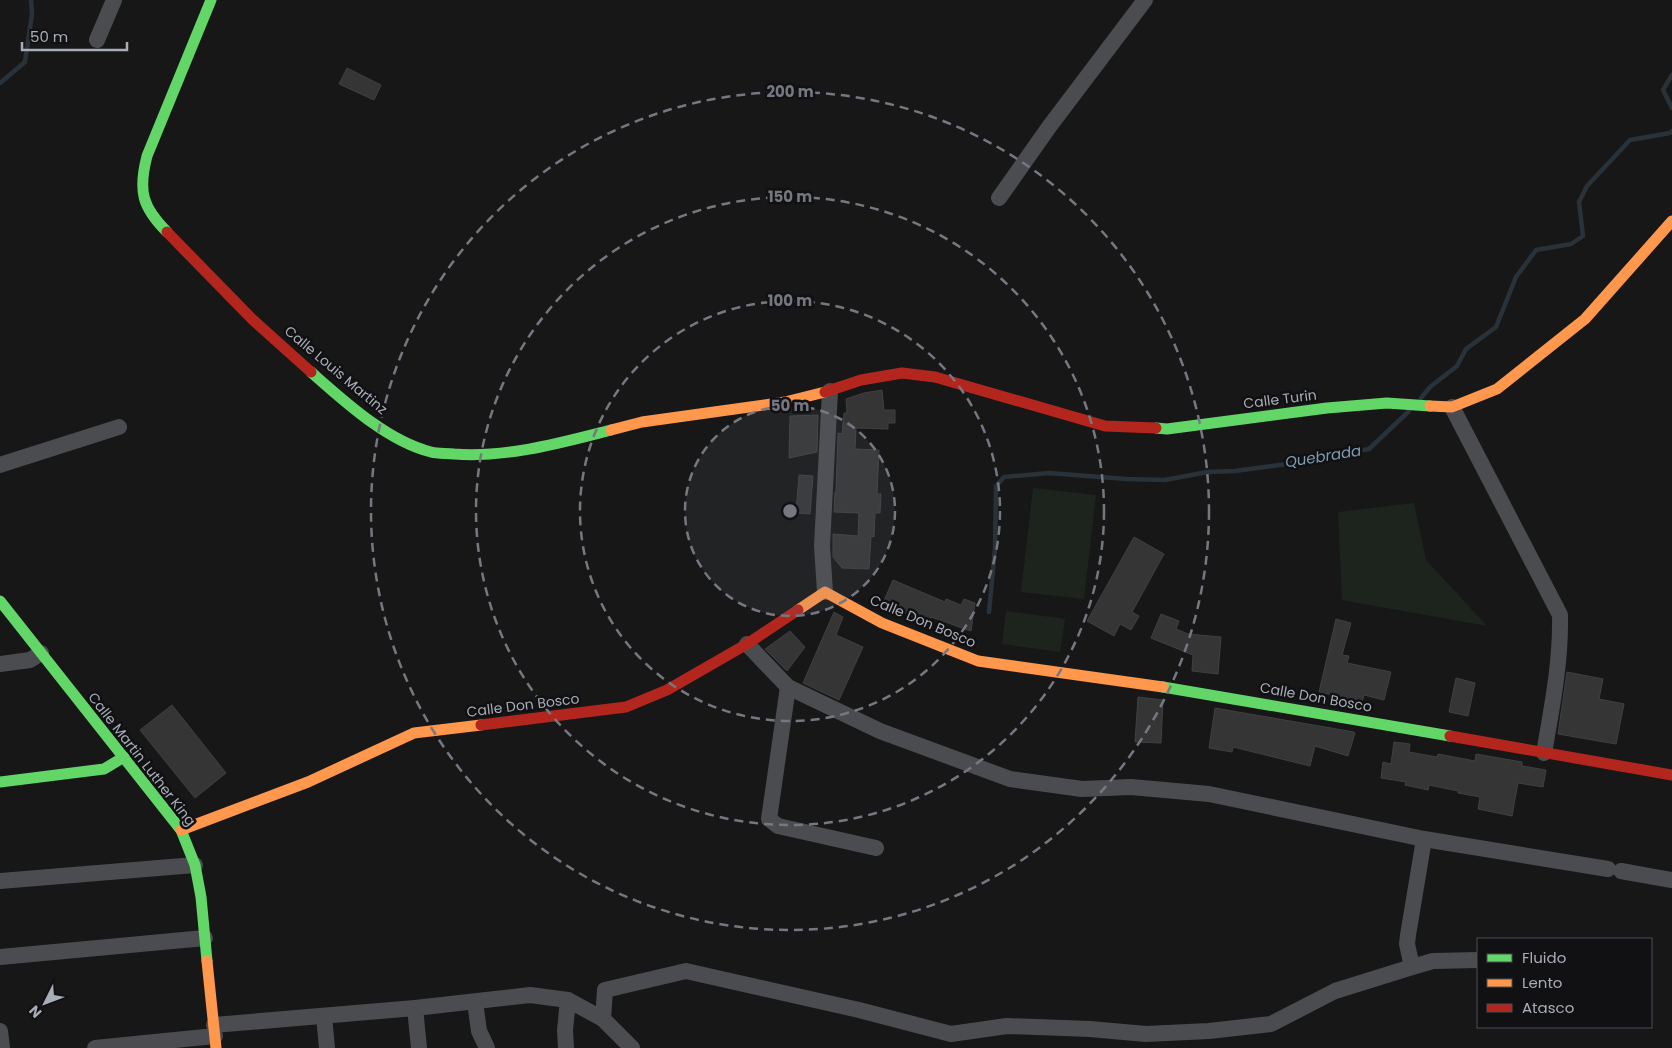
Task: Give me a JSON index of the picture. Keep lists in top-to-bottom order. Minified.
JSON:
{"streets":{"street":["Calle Louis Martinz","Calle Turin","Calle Don Bosco","Calle Martin Luther King"]},"crossings":[["Calle Louis Martinz","Calle Turin"],["Calle Don Bosco","Calle Martin Luther King"]],"water":["Quebrada"],"legend":["Fluido","Lento","Atasco"],"scale_bar":"50 m","north":"bottom left","rings":["200 m","150 m","100 m","50 m"]}
